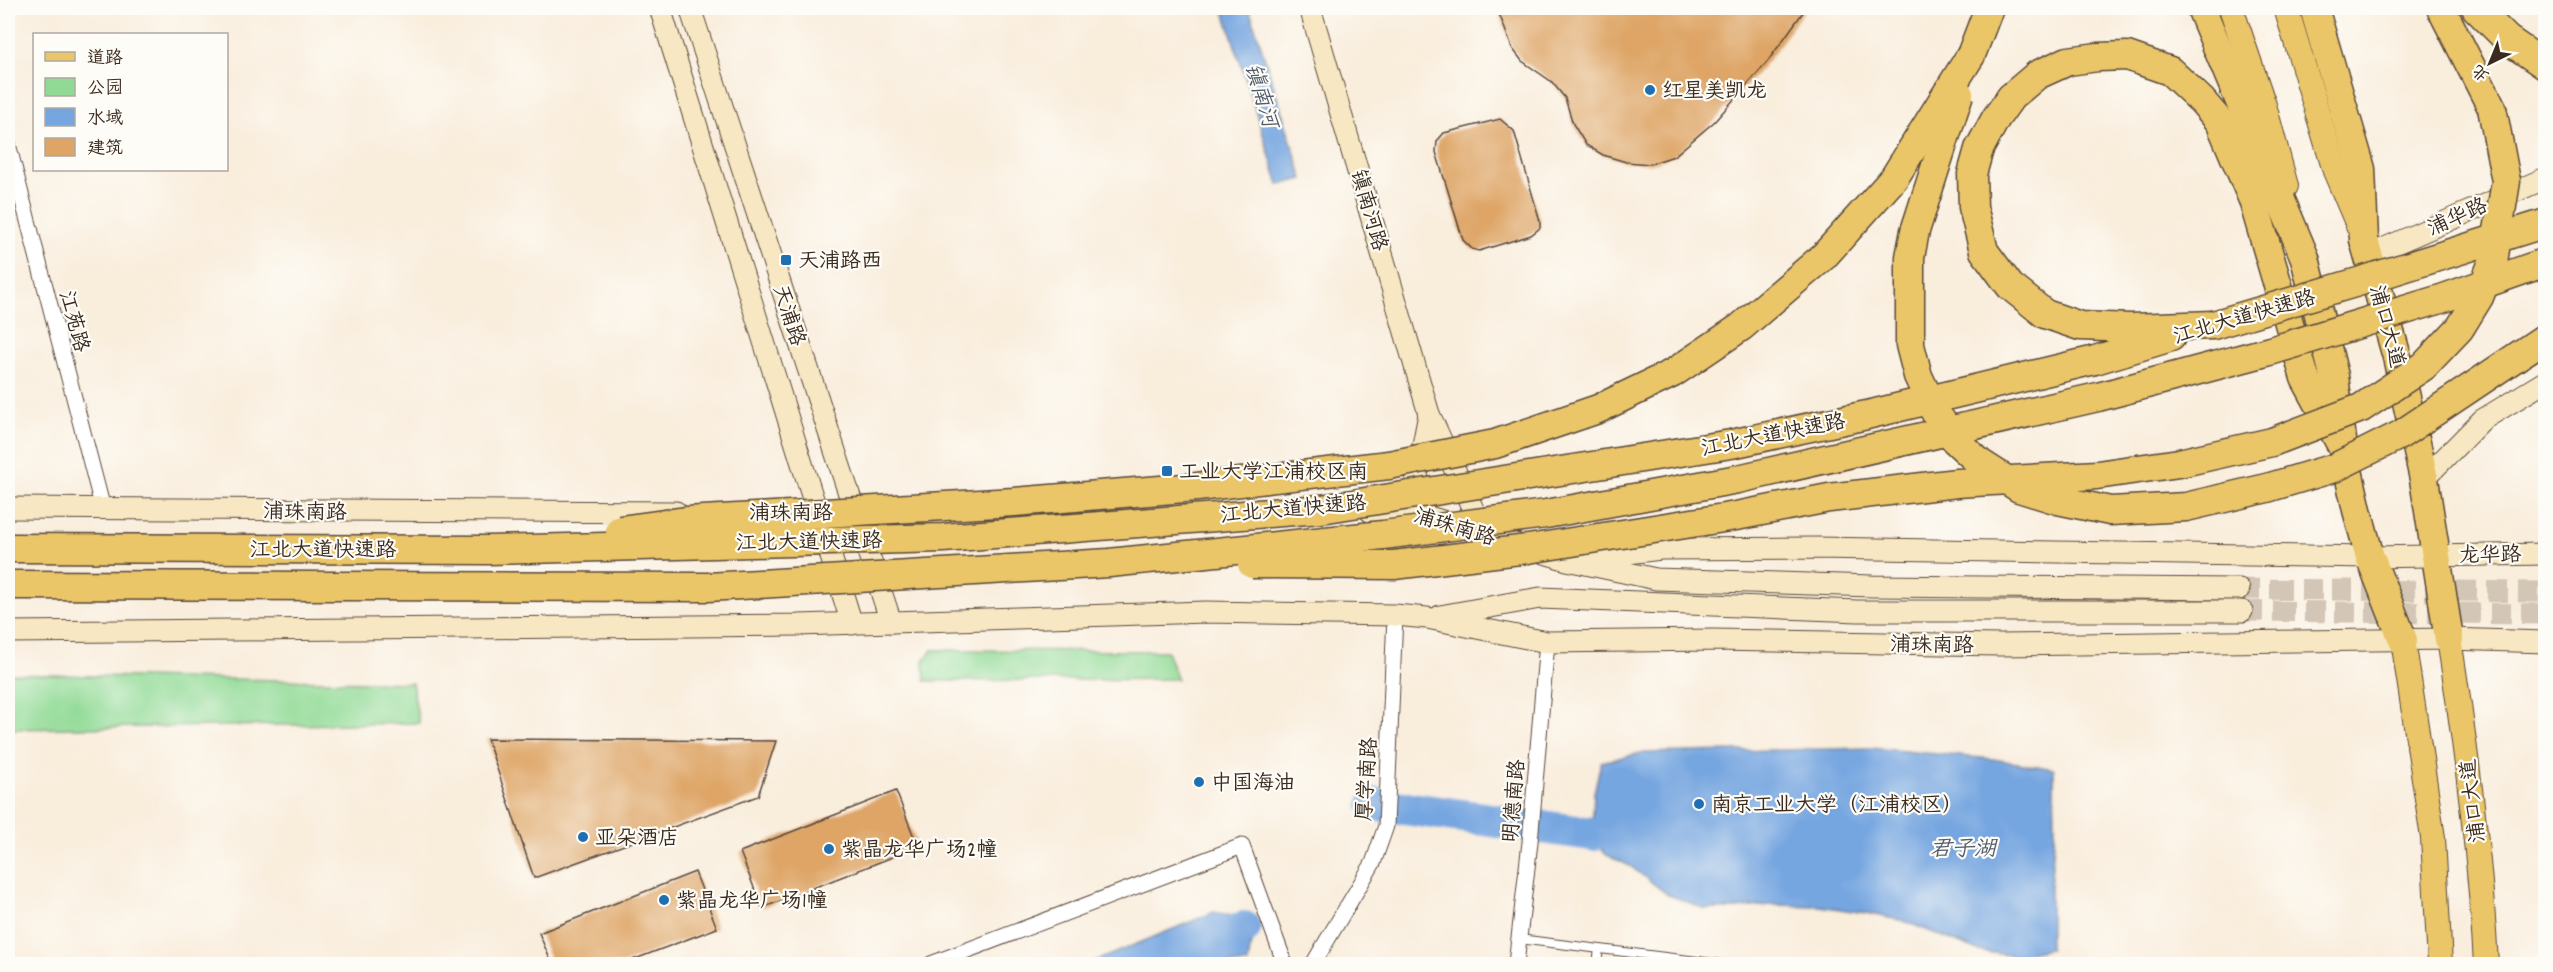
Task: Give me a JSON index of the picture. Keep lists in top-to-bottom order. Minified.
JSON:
{"streets":{"highway":["江北大道快速路","浦口大道"],"street":["镇南河路","浦华路","天浦路","江苑路","浦珠南路","龙华路","厚学南路","明德南路"]},"crossings":[["镇南河路","浦珠南路"],["浦华路","浦口大道"],["天浦路","浦珠南路"],["江苑路","浦珠南路"],["浦口大道","浦珠南路"],["浦口大道","龙华路"],["浦珠南路","龙华路"],["浦珠南路","厚学南路"],["浦珠南路","明德南路"]],"water":["镇南河","君子湖"],"places":{"other":["红星美凯龙","中国海油","南京工业大学（江浦校区）","亚朵酒店","紫晶龙华广场2幢","紫晶龙华广场1幢"],"transit":["天浦路西","工业大学江浦校区南"]},"legend":["道路","公园","水域","建筑"],"north":"bottom left"}
